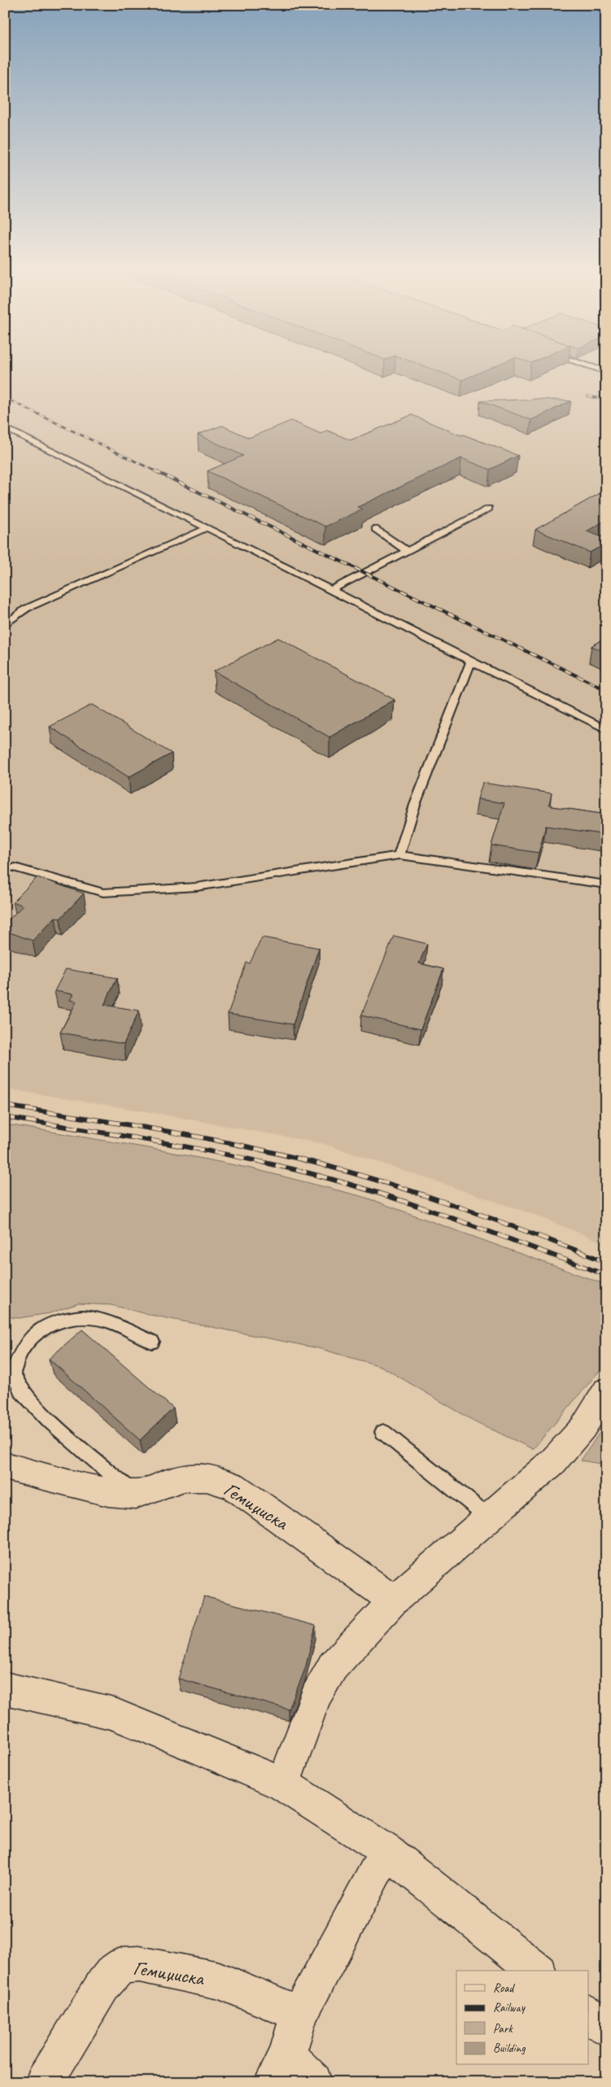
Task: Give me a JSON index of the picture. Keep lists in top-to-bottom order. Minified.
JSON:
{"streets":{"street":["Гемиџиска"]},"legend":["Road","Railway","Park","Building"]}
